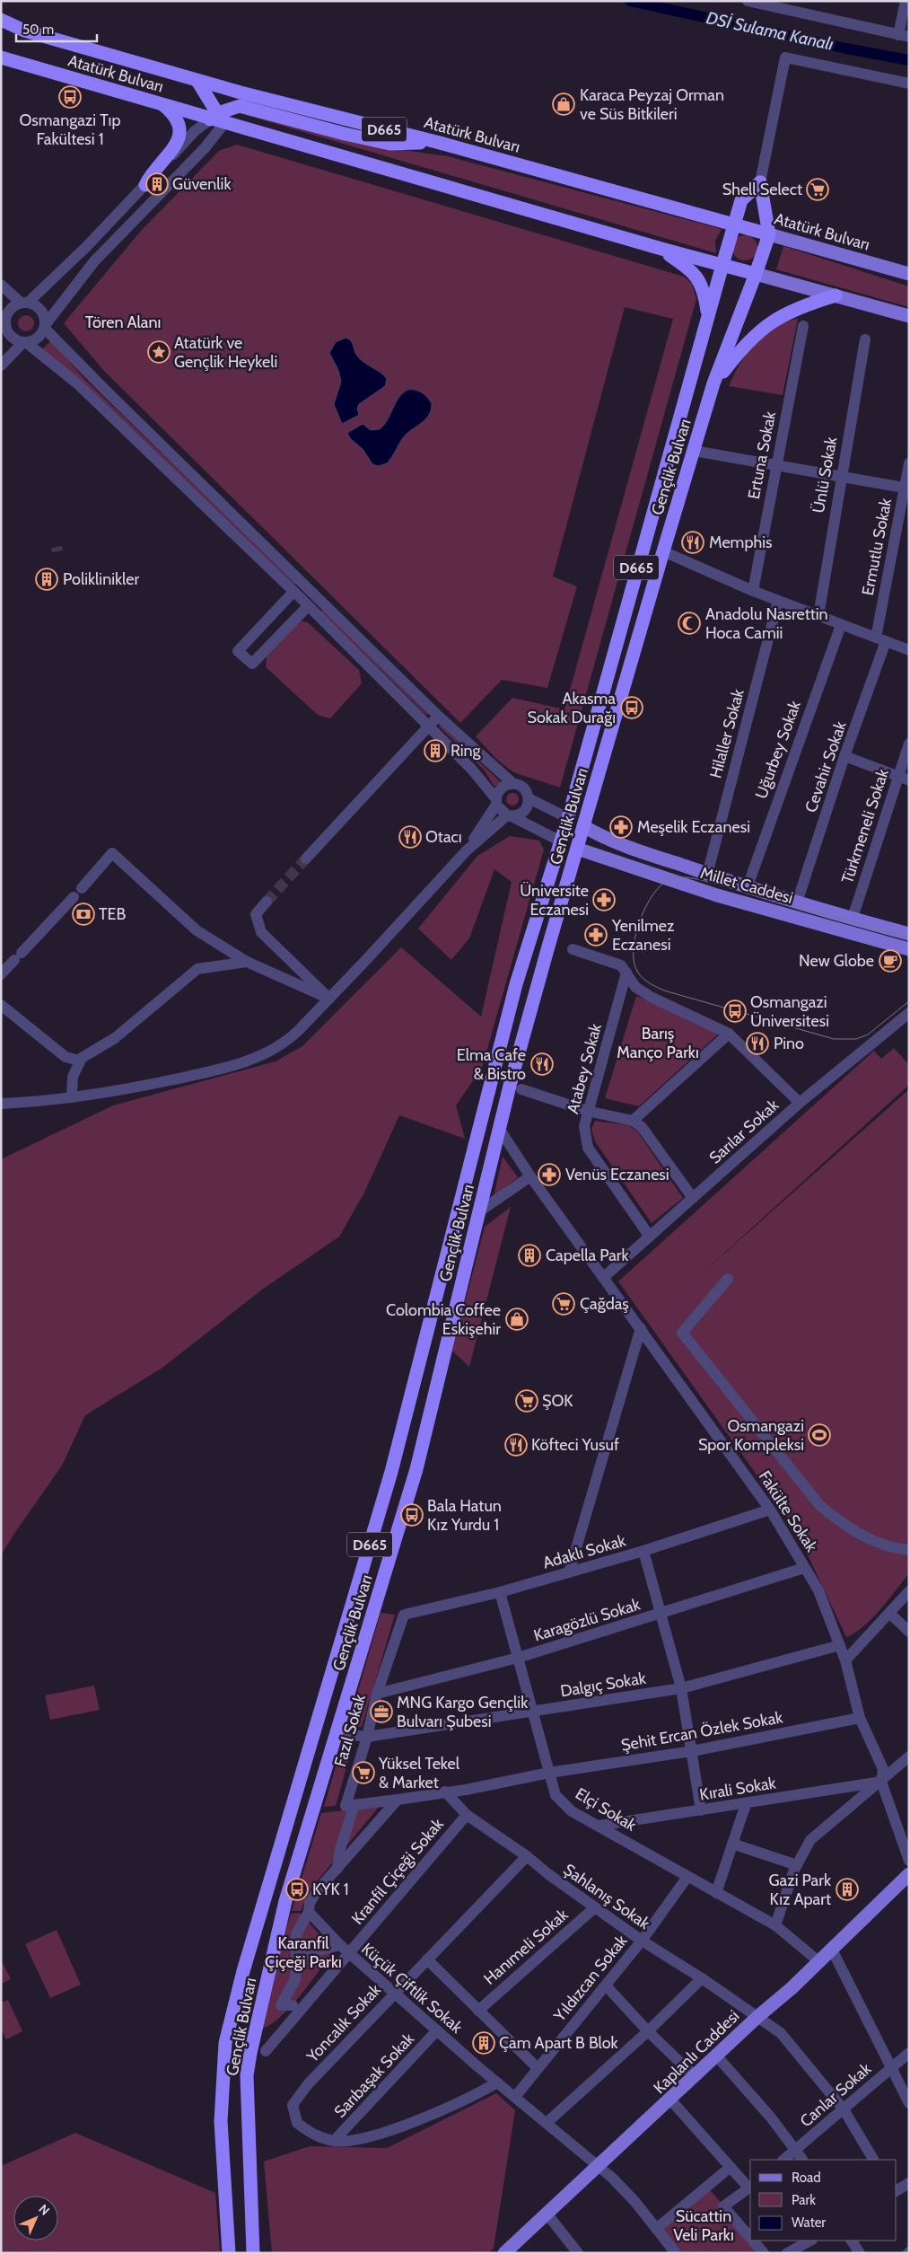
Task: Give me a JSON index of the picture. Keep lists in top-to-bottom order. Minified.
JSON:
{"streets":{"highway":["Atatürk Bulvarı","D665","Gençlik Bulvarı"],"main road":["Millet Caddesi","Kaplanlı Caddesi"],"street":["Ertuna Sokak","Ünlü Sokak","Ermutlu Sokak","Hilaller Sokak","Uğurbey Sokak","Cevahir Sokak","Türkmeneli Sokak","Atabey Sokak","Sarılar Sokak","Fakülte Sokak","Adaklı Sokak","Karagözlü Sokak","Dalgıç Sokak","Fazıl Sokak","Şehit Ercan Özlek Sokak","Kırali Sokak","Elçi Sokak","Kranfil Çiçeği Sokak","Şahlanış Sokak","Hanımeli Sokak","Yıldızcan Sokak","Küçük Çiftlik Sokak","Yoncalık Sokak","Sarıbaşak Sokak","Canlar Sokak"]},"crossings":[["Atatürk Bulvarı","D665"],["Atatürk Bulvarı","Gençlik Bulvarı"],["D665","Gençlik Bulvarı"],["Gençlik Bulvarı","Millet Caddesi"],["Gençlik Bulvarı","Fakülte Sokak"],["Gençlik Bulvarı","Dalgıç Sokak"],["Ermutlu Sokak","Cevahir Sokak"],["Hilaller Sokak","Millet Caddesi"],["Uğurbey Sokak","Millet Caddesi"],["Cevahir Sokak","Millet Caddesi"],["Türkmeneli Sokak","Millet Caddesi"],["Atabey Sokak","Sarılar Sokak"],["Sarılar Sokak","Fakülte Sokak"],["Fakülte Sokak","Adaklı Sokak"],["Fakülte Sokak","Karagözlü Sokak"],["Fakülte Sokak","Dalgıç Sokak"],["Fakülte Sokak","Şehit Ercan Özlek Sokak"],["Fakülte Sokak","Kırali Sokak"],["Adaklı Sokak","Fazıl Sokak"],["Adaklı Sokak","Elçi Sokak"],["Karagözlü Sokak","Fazıl Sokak"],["Karagözlü Sokak","Elçi Sokak"],["Dalgıç Sokak","Fazıl Sokak"],["Dalgıç Sokak","Elçi Sokak"],["Şehit Ercan Özlek Sokak","Elçi Sokak"],["Kırali Sokak","Elçi Sokak"],["Elçi Sokak","Yıldızcan Sokak"],["Elçi Sokak","Kaplanlı Caddesi"],["Kranfil Çiçeği Sokak","Şahlanış Sokak"],["Kranfil Çiçeği Sokak","Küçük Çiftlik Sokak"],["Şahlanış Sokak","Hanımeli Sokak"],["Şahlanış Sokak","Yıldızcan Sokak"],["Şahlanış Sokak","Yoncalık Sokak"],["Şahlanış Sokak","Kaplanlı Caddesi"],["Şahlanış Sokak","Canlar Sokak"],["Yıldızcan Sokak","Küçük Çiftlik Sokak"],["Küçük Çiftlik Sokak","Yoncalık Sokak"],["Küçük Çiftlik Sokak","Kaplanlı Caddesi"],["Küçük Çiftlik Sokak","Sarıbaşak Sokak"],["Yoncalık Sokak","Sarıbaşak Sokak"]],"water":["DSİ Sulama Kanalı"],"parks":["Tören Alanı","Barış Manço Parkı","Karanfil Çiçeği Parkı","Sücattin Veli Parkı"],"places":{"bus stop":["Osmangazi Tıp Fakültesi 1","Akasma Sokak Durağı","Osmangazi Üniversitesi","Bala Hatun Kız Yurdu 1","KYK 1"],"shop":["Karaca Peyzaj Orman ve Süs Bitkileri","Colombia Coffee Eskişehir"],"building":["Güvenlik","Poliklinikler","Ring","Capella Park","Gazi Park Kız Apart","Çam Apart B Blok"],"supermarket":["Shell Select","Çağdaş","ŞOK","Yüksel Tekel & Market"],"place":["Atatürk ve Gençlik Heykeli"],"restaurant":["Memphis","Otacı","Pino","Elma Cafe & Bistro","Köfteci Yusuf"],"mosque":["Anadolu Nasrettin Hoca Camii"],"pharmacy":["Meşelik Eczanesi","Üniversite Eczanesi","Yenilmez Eczanesi","Venüs Eczanesi"],"bank":["TEB"],"cafe":["New Globe"],"sports":["Osmangazi Spor Kompleksi"],"office":["MNG Kargo Gençlik Bulvarı Şubesi"]},"legend":["Road","Park","Water"],"scale_bar":"50 m","north":"top right"}
